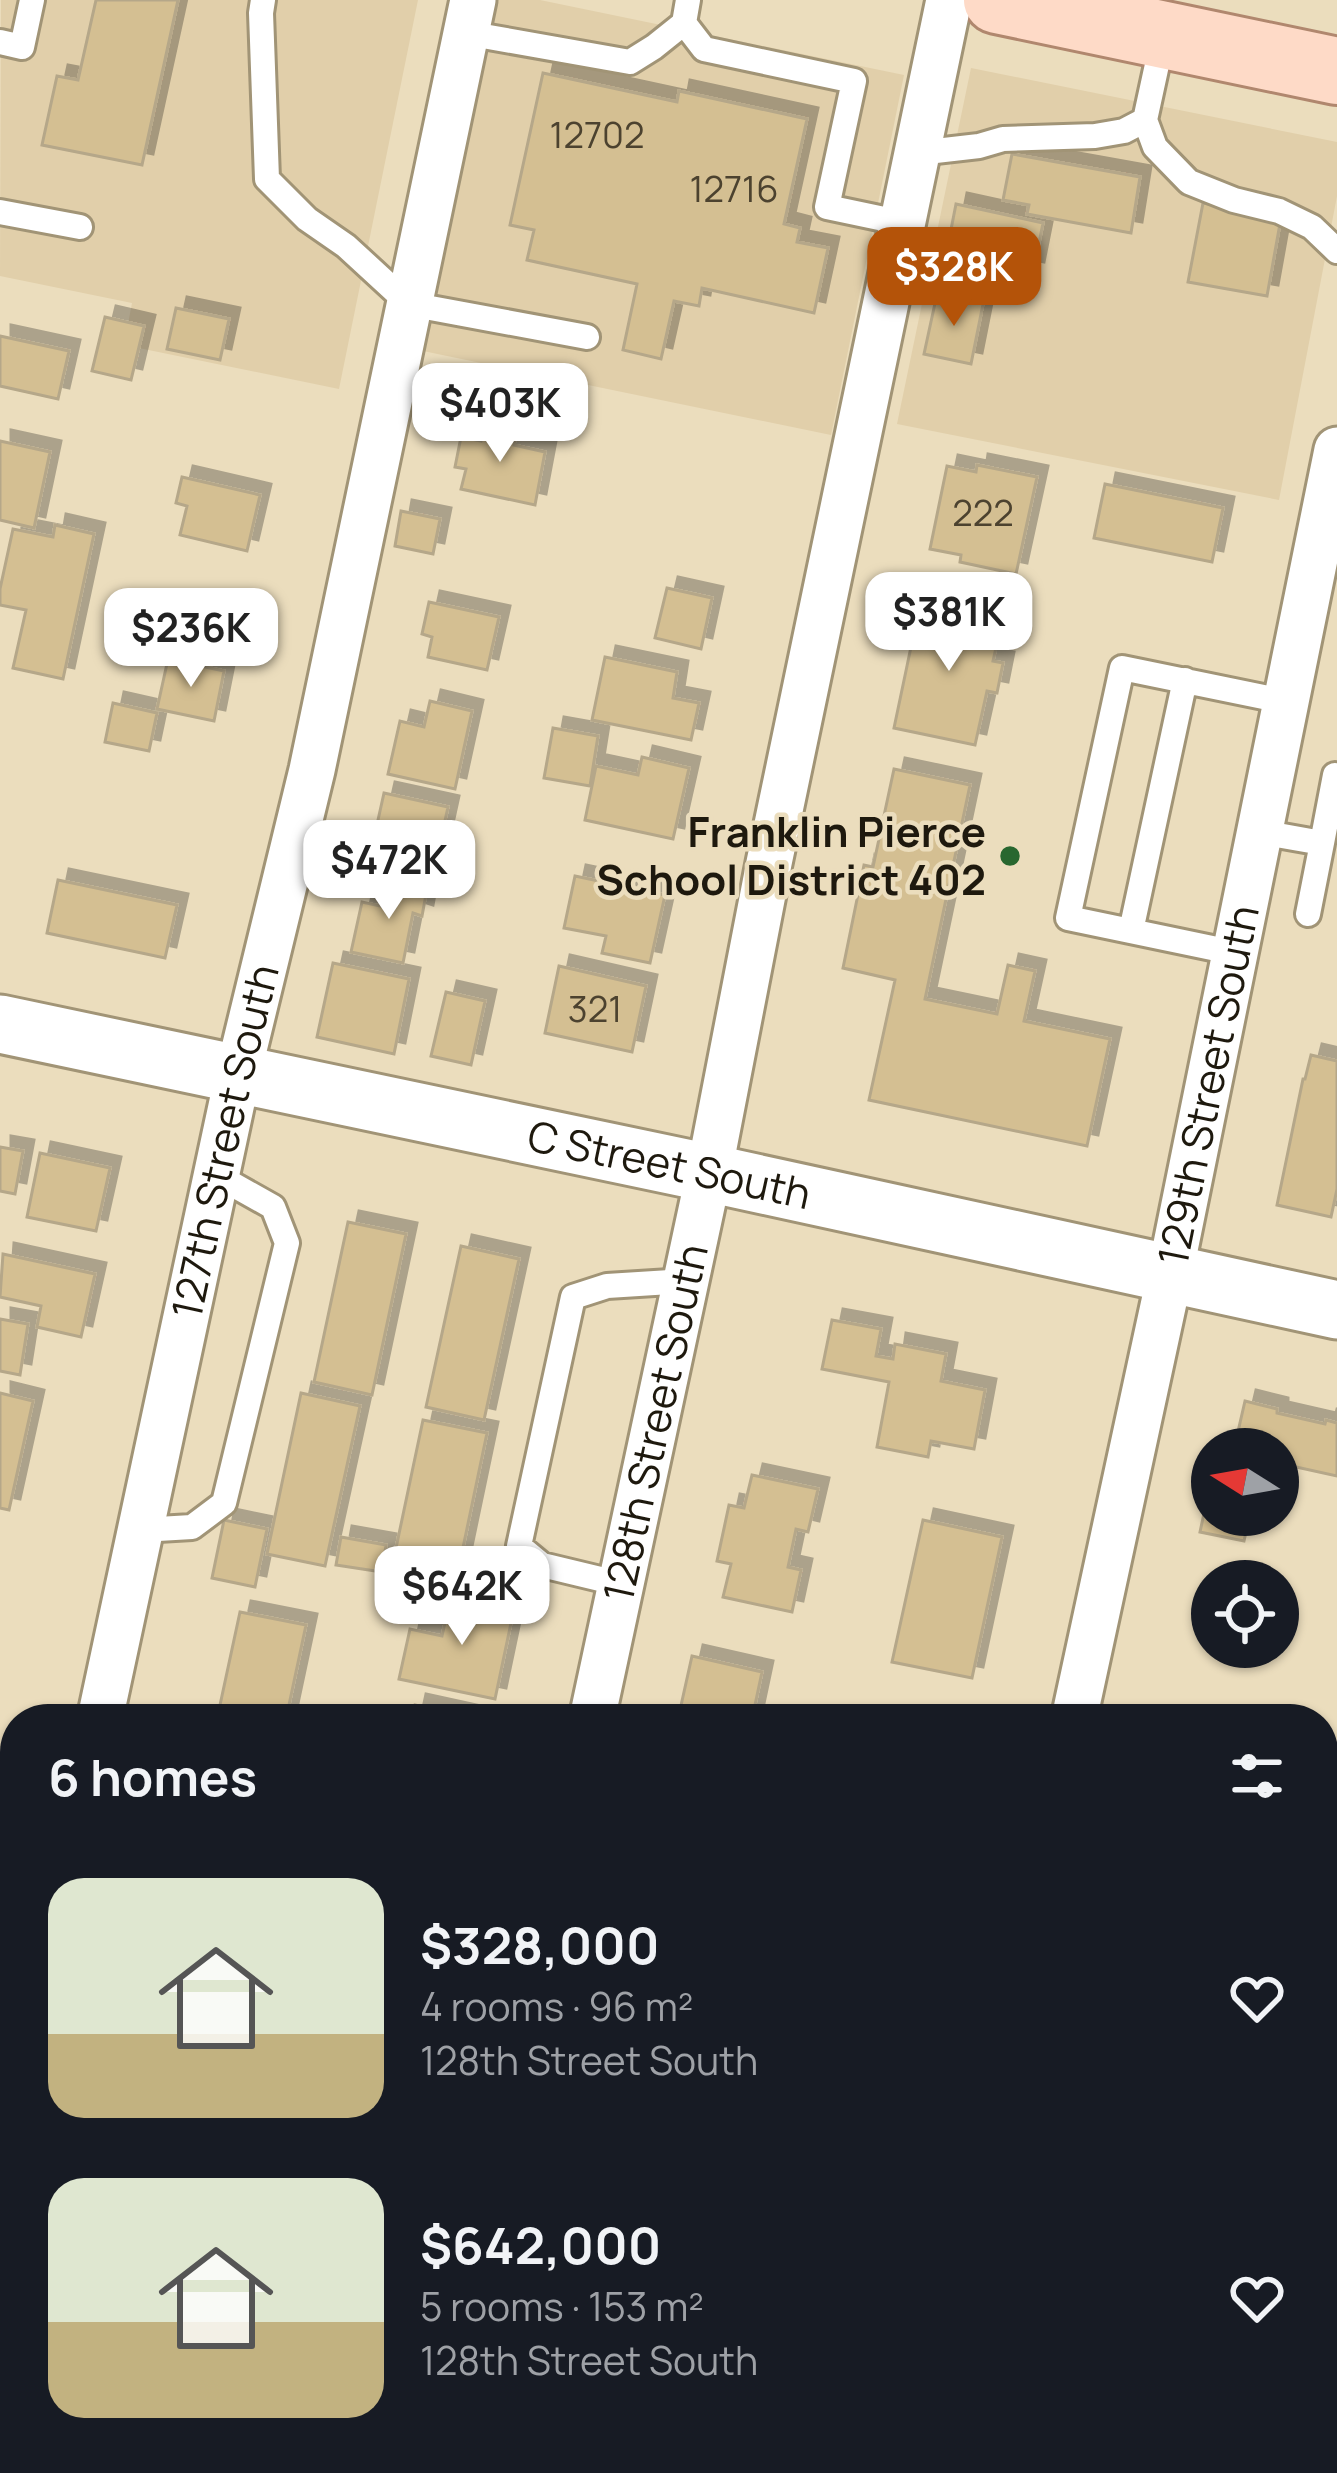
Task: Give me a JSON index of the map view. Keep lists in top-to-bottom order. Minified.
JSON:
{"streets":{"street":["129th Street South","127th Street South","C Street South","128th Street South"]},"crossings":[["129th Street South","C Street South"],["127th Street South","C Street South"],["C Street South","128th Street South"]],"places":["Franklin Pierce School District 402"],"house_numbers":["12702","12716","222","321"],"north":"left","page":{"price":["$328K","$403K","$381K","$236K","$472K","$642K"],"heading":"6 homes","list":[{"name":"$328,000","note":"4 rooms · 96 m² · 128th Street South"},{"name":"$642,000","note":"5 rooms · 153 m² · 128th Street South"}]}}
